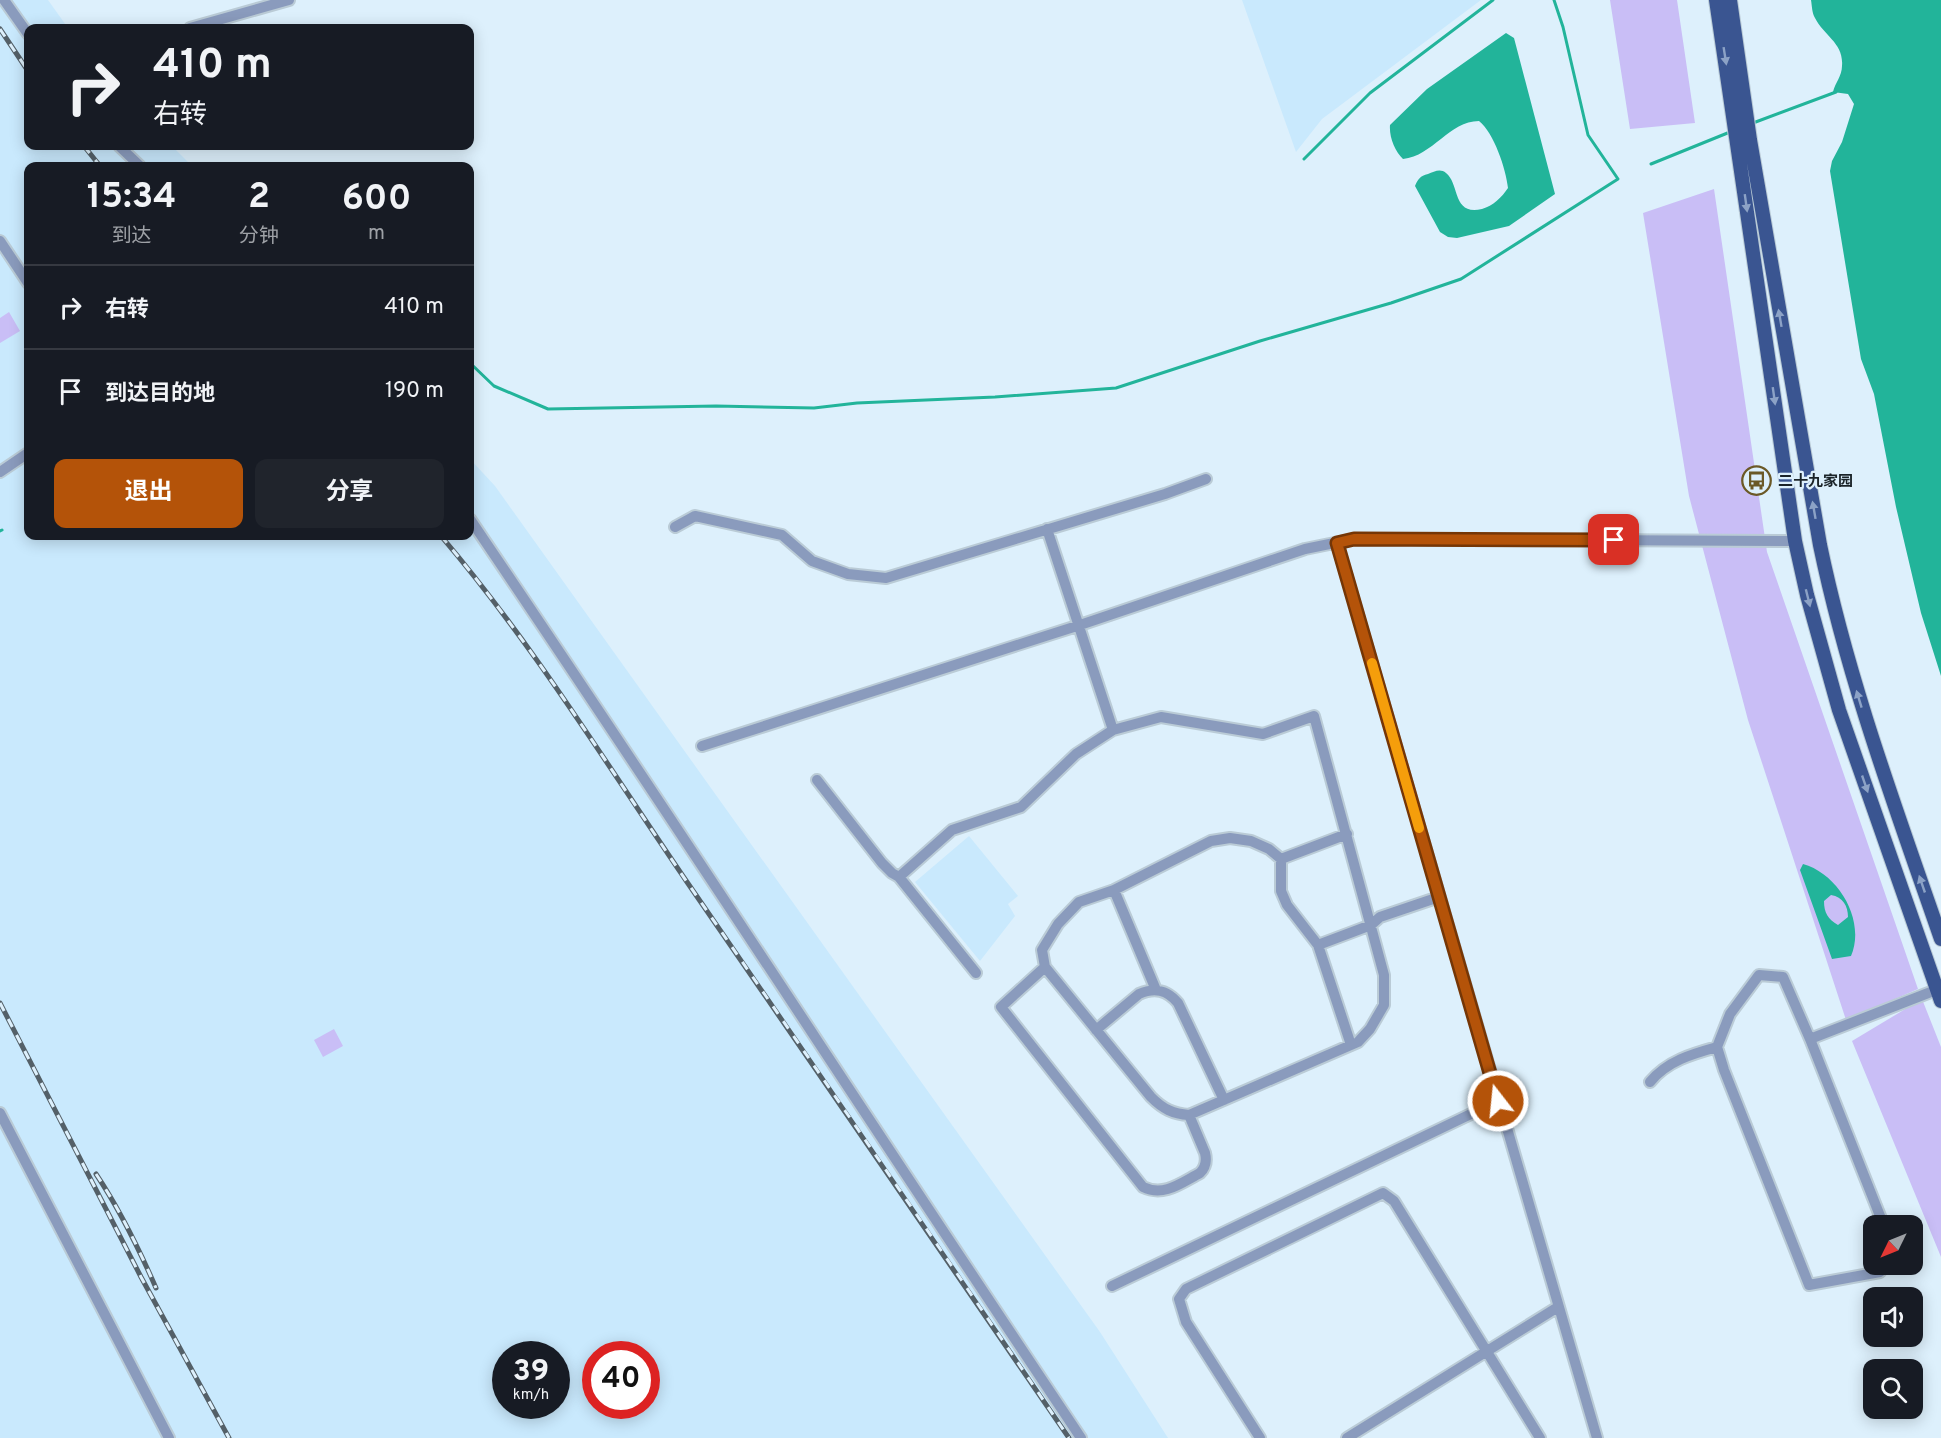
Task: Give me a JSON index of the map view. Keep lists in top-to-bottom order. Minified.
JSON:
{"places":{"bus stop":["二十九家园"]},"north":"bottom left","page":{"turn":["410 m","右转"],"eta":["15:34","到达","2","分钟","600","m"],"list":[{"name":"右转","value":"410 m"},{"name":"到达目的地","value":"190 m"}],"buttons":["退出","分享"],"speed":"39 km/h","limit":"40"}}
